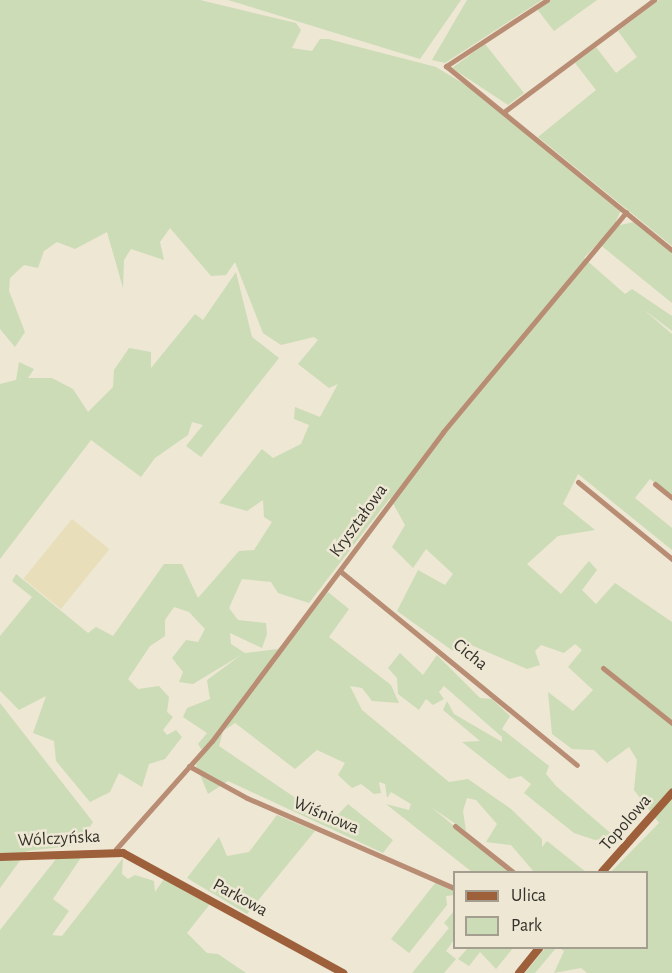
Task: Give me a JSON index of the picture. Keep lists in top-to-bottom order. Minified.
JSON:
{"streets":{"street":["Kryształowa","Cicha","Wiśniowa","Topolowa","Wólczyńska","Parkowa"]},"crossings":[["Kryształowa","Cicha"],["Kryształowa","Wiśniowa"],["Kryształowa","Wólczyńska"],["Kryształowa","Parkowa"],["Wólczyńska","Parkowa"]],"legend":["Ulica","Park"]}
